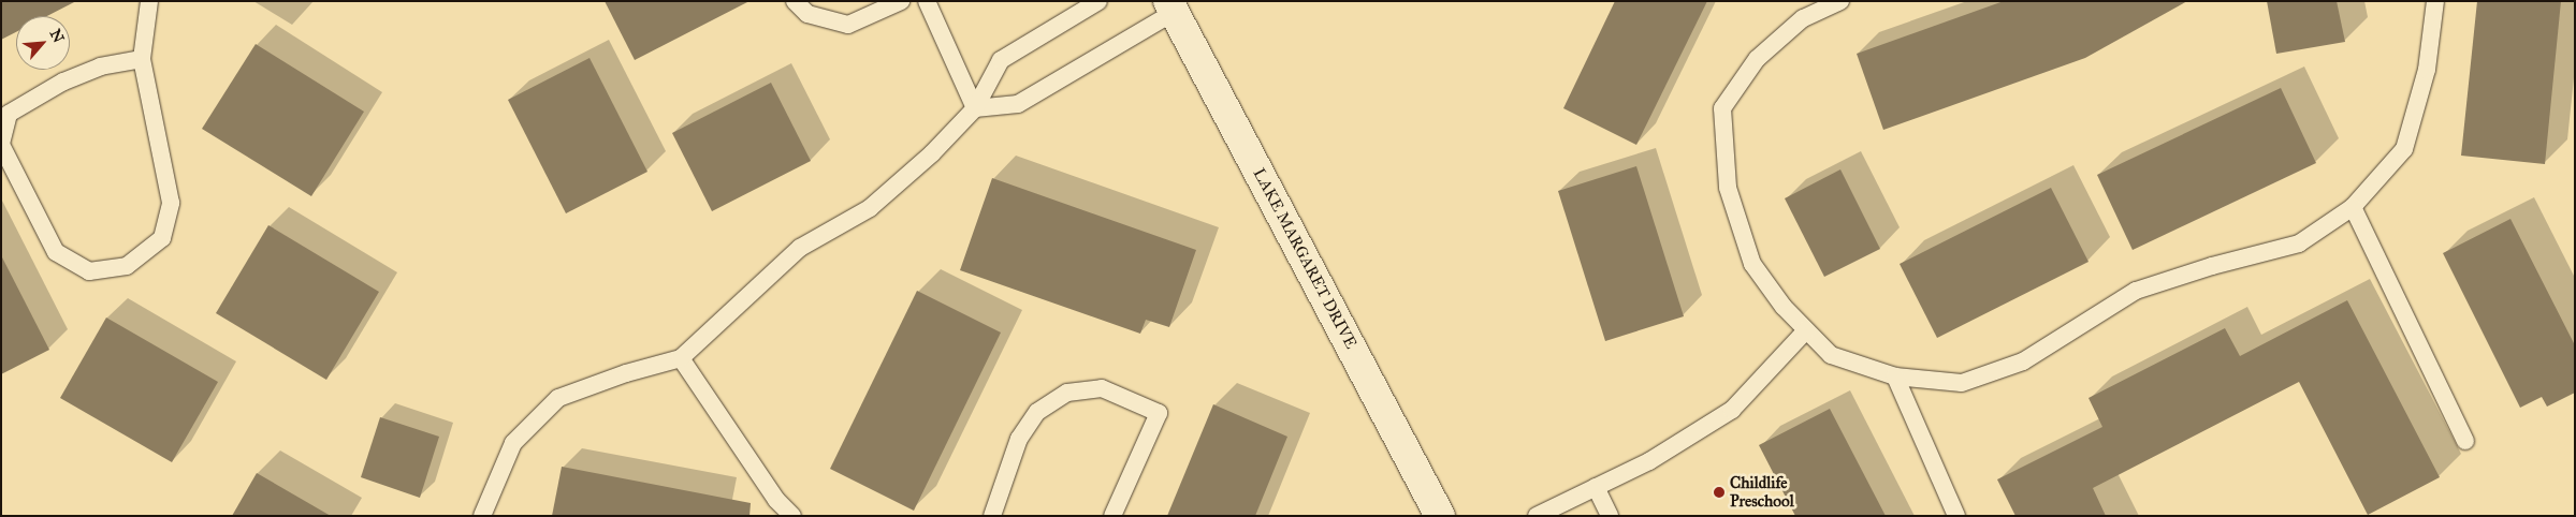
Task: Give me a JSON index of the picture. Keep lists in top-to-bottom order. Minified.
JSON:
{"streets":{"street":["LAKE MARGARET DRIVE"]},"places":["Childlife Preschool"],"north":"top right"}
